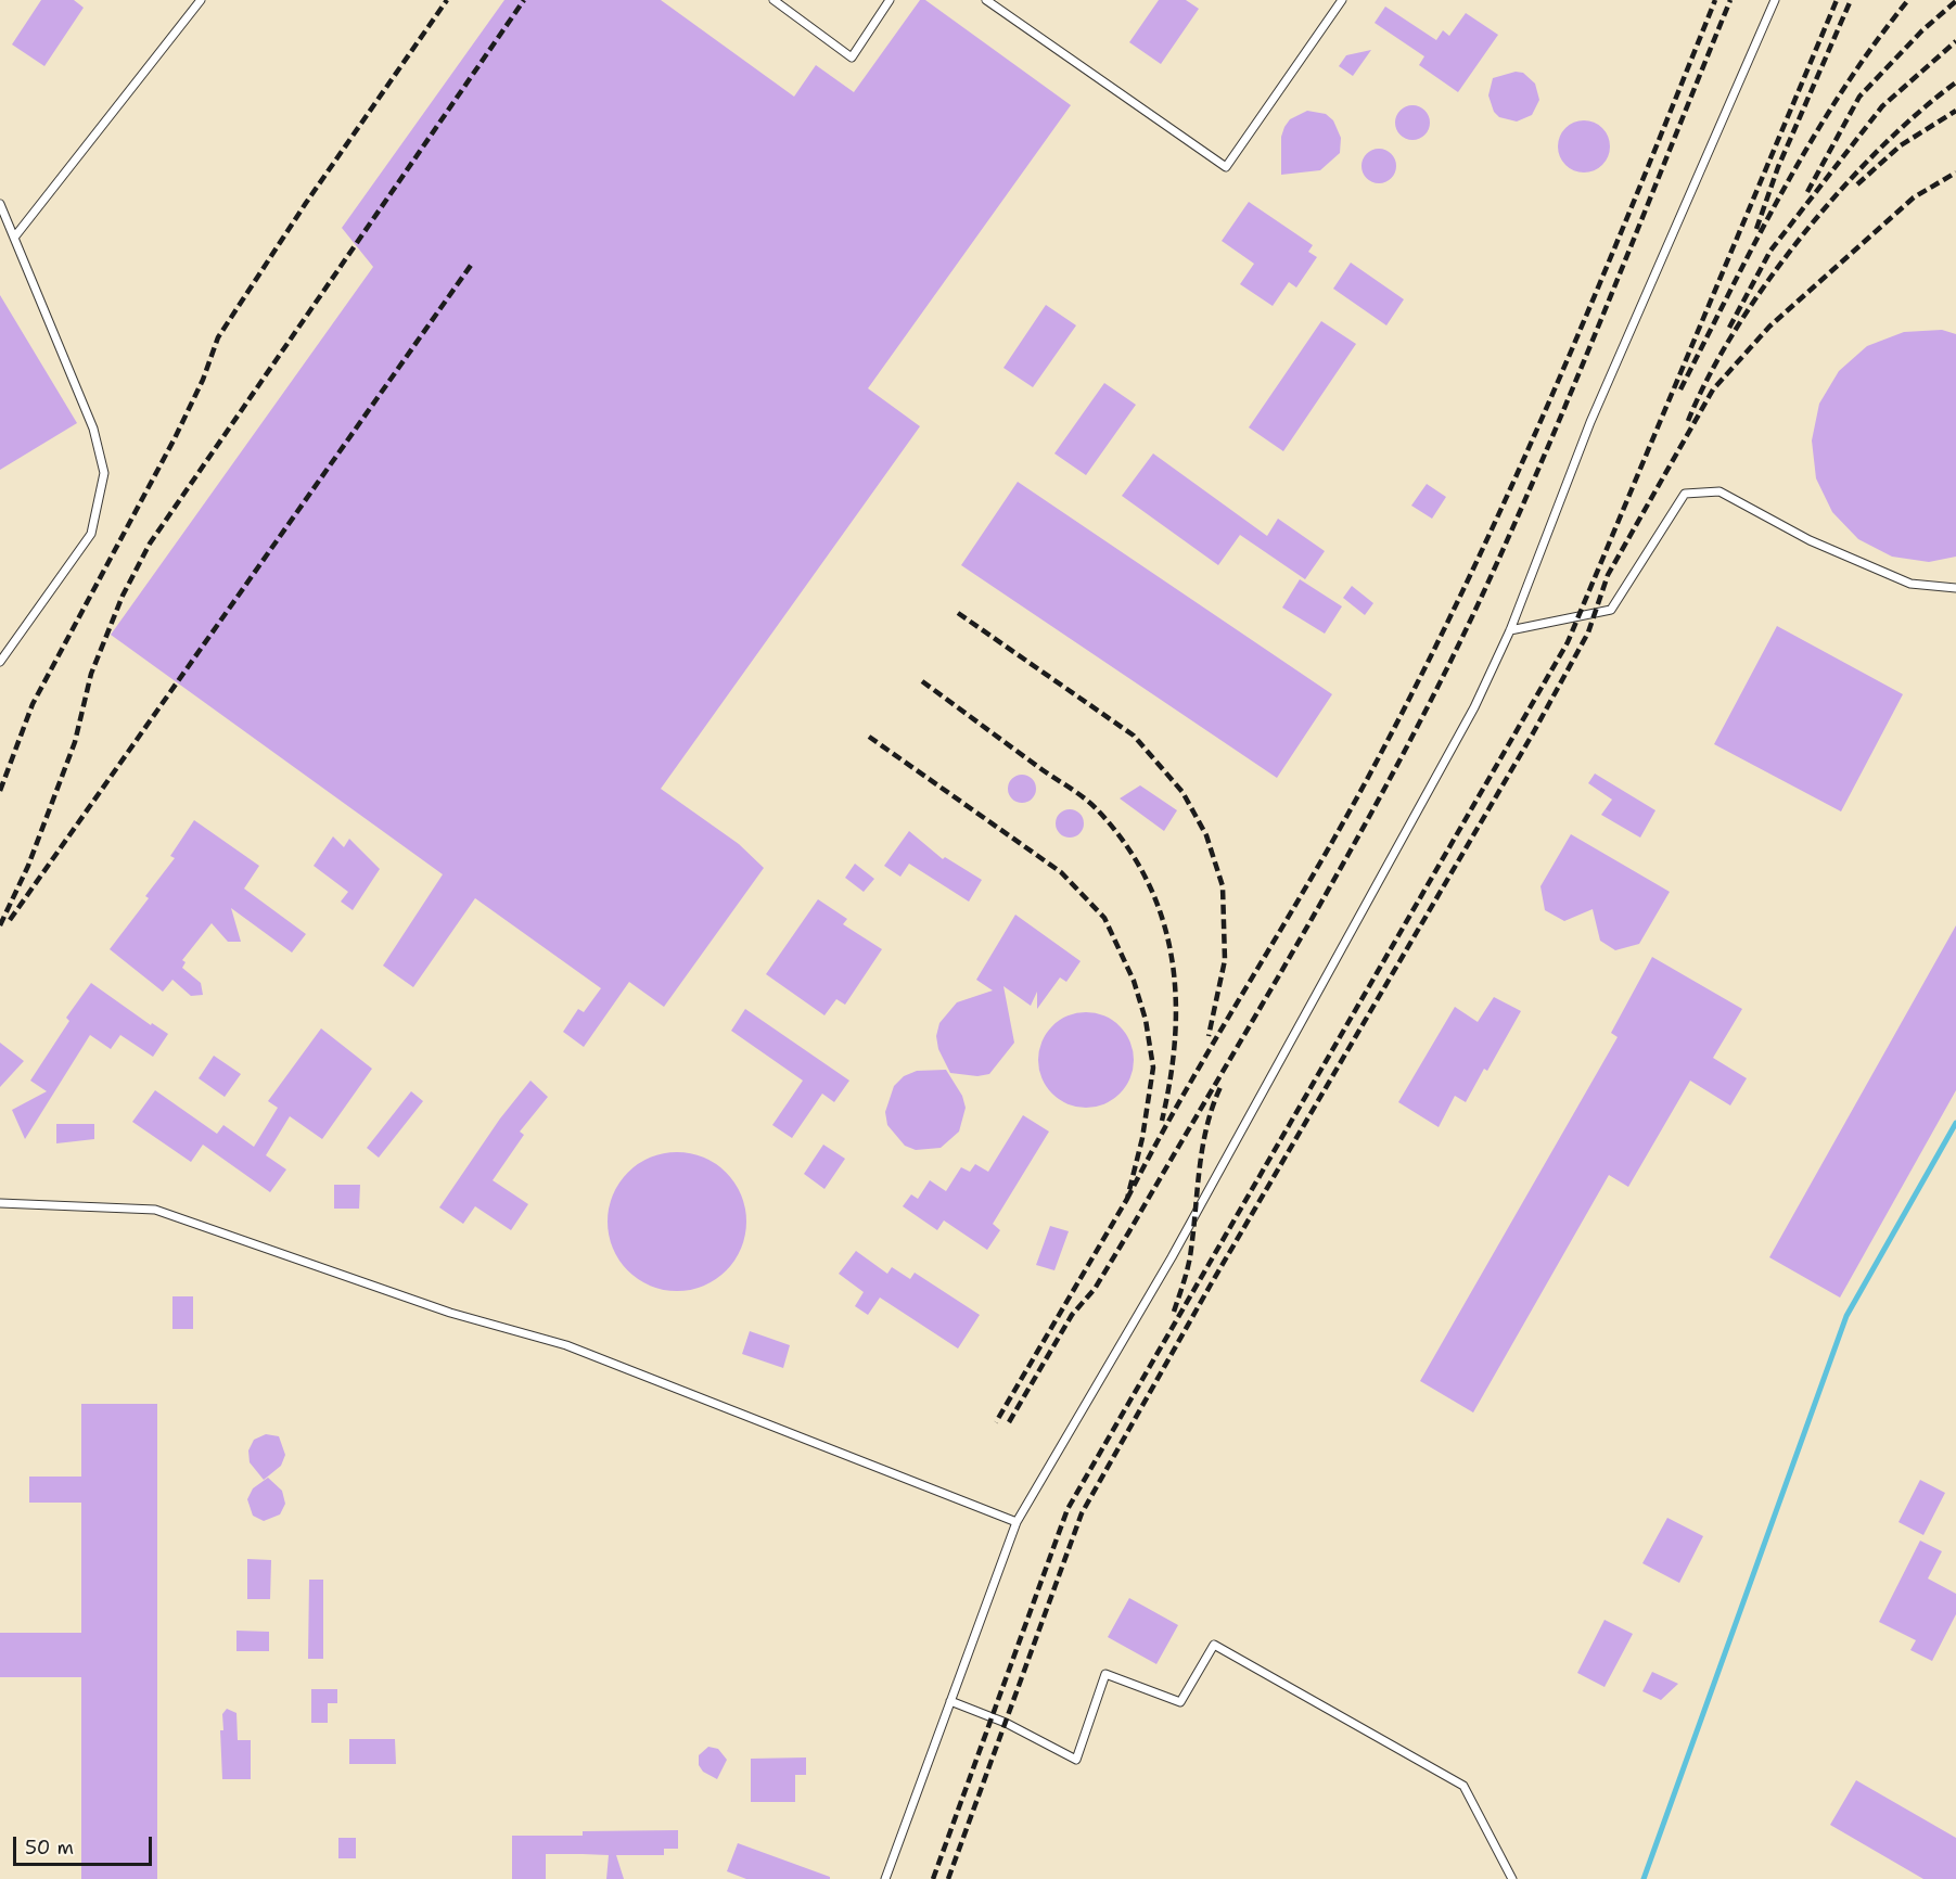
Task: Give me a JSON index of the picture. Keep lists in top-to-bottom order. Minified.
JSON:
{"scale_bar":"50 m"}
